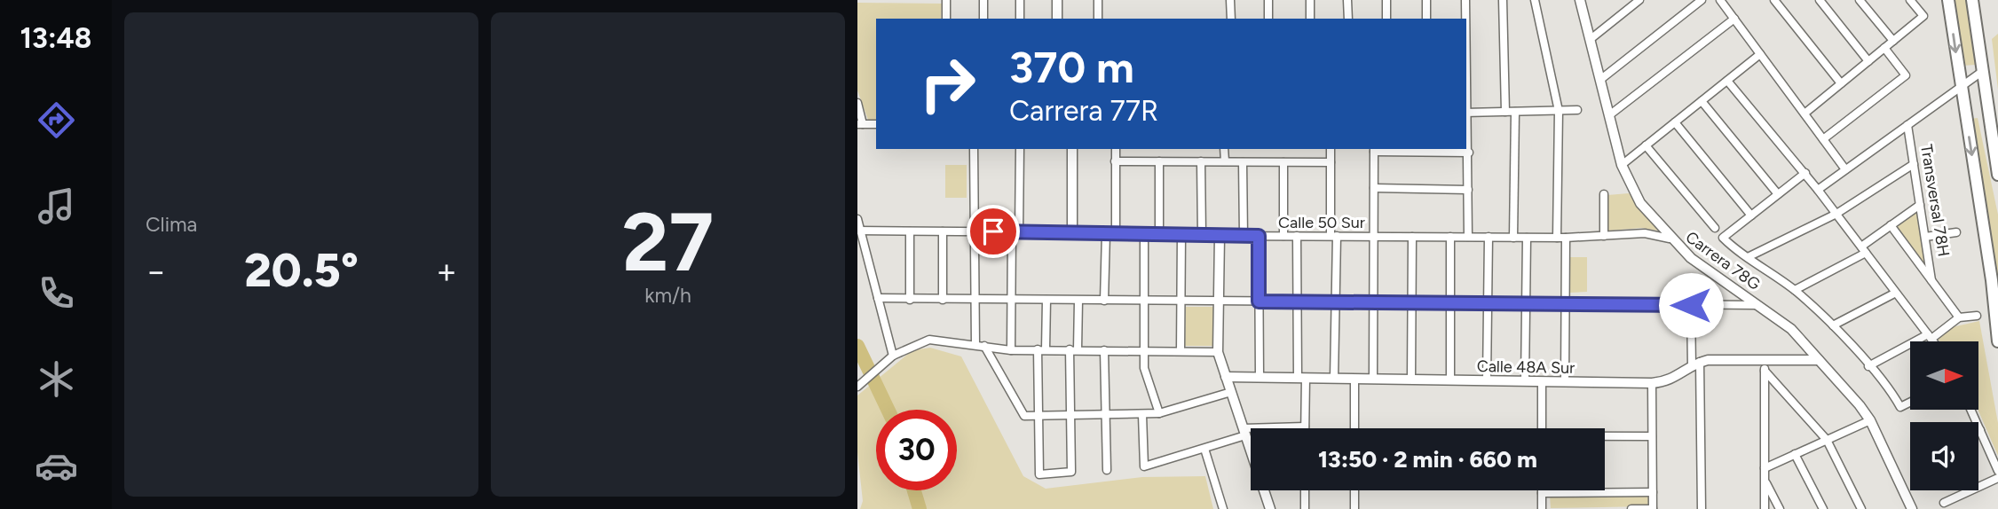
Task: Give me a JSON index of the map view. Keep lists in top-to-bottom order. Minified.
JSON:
{"streets":{"street":["Transversal 78H","Calle 50 Sur","Carrera 78G","Calle 48A Sur"]},"crossings":[["Calle 50 Sur","Carrera 78G"],["Carrera 78G","Calle 48A Sur"]],"north":"right","page":{"tabs":"13:48","tile":["Clima",["27","km/h"]],"turn":["370 m","Carrera 77R"],"heat":["−","20.5°","+"],"limit":"30","trip":"13:50 · 2 min · 660 m"}}
